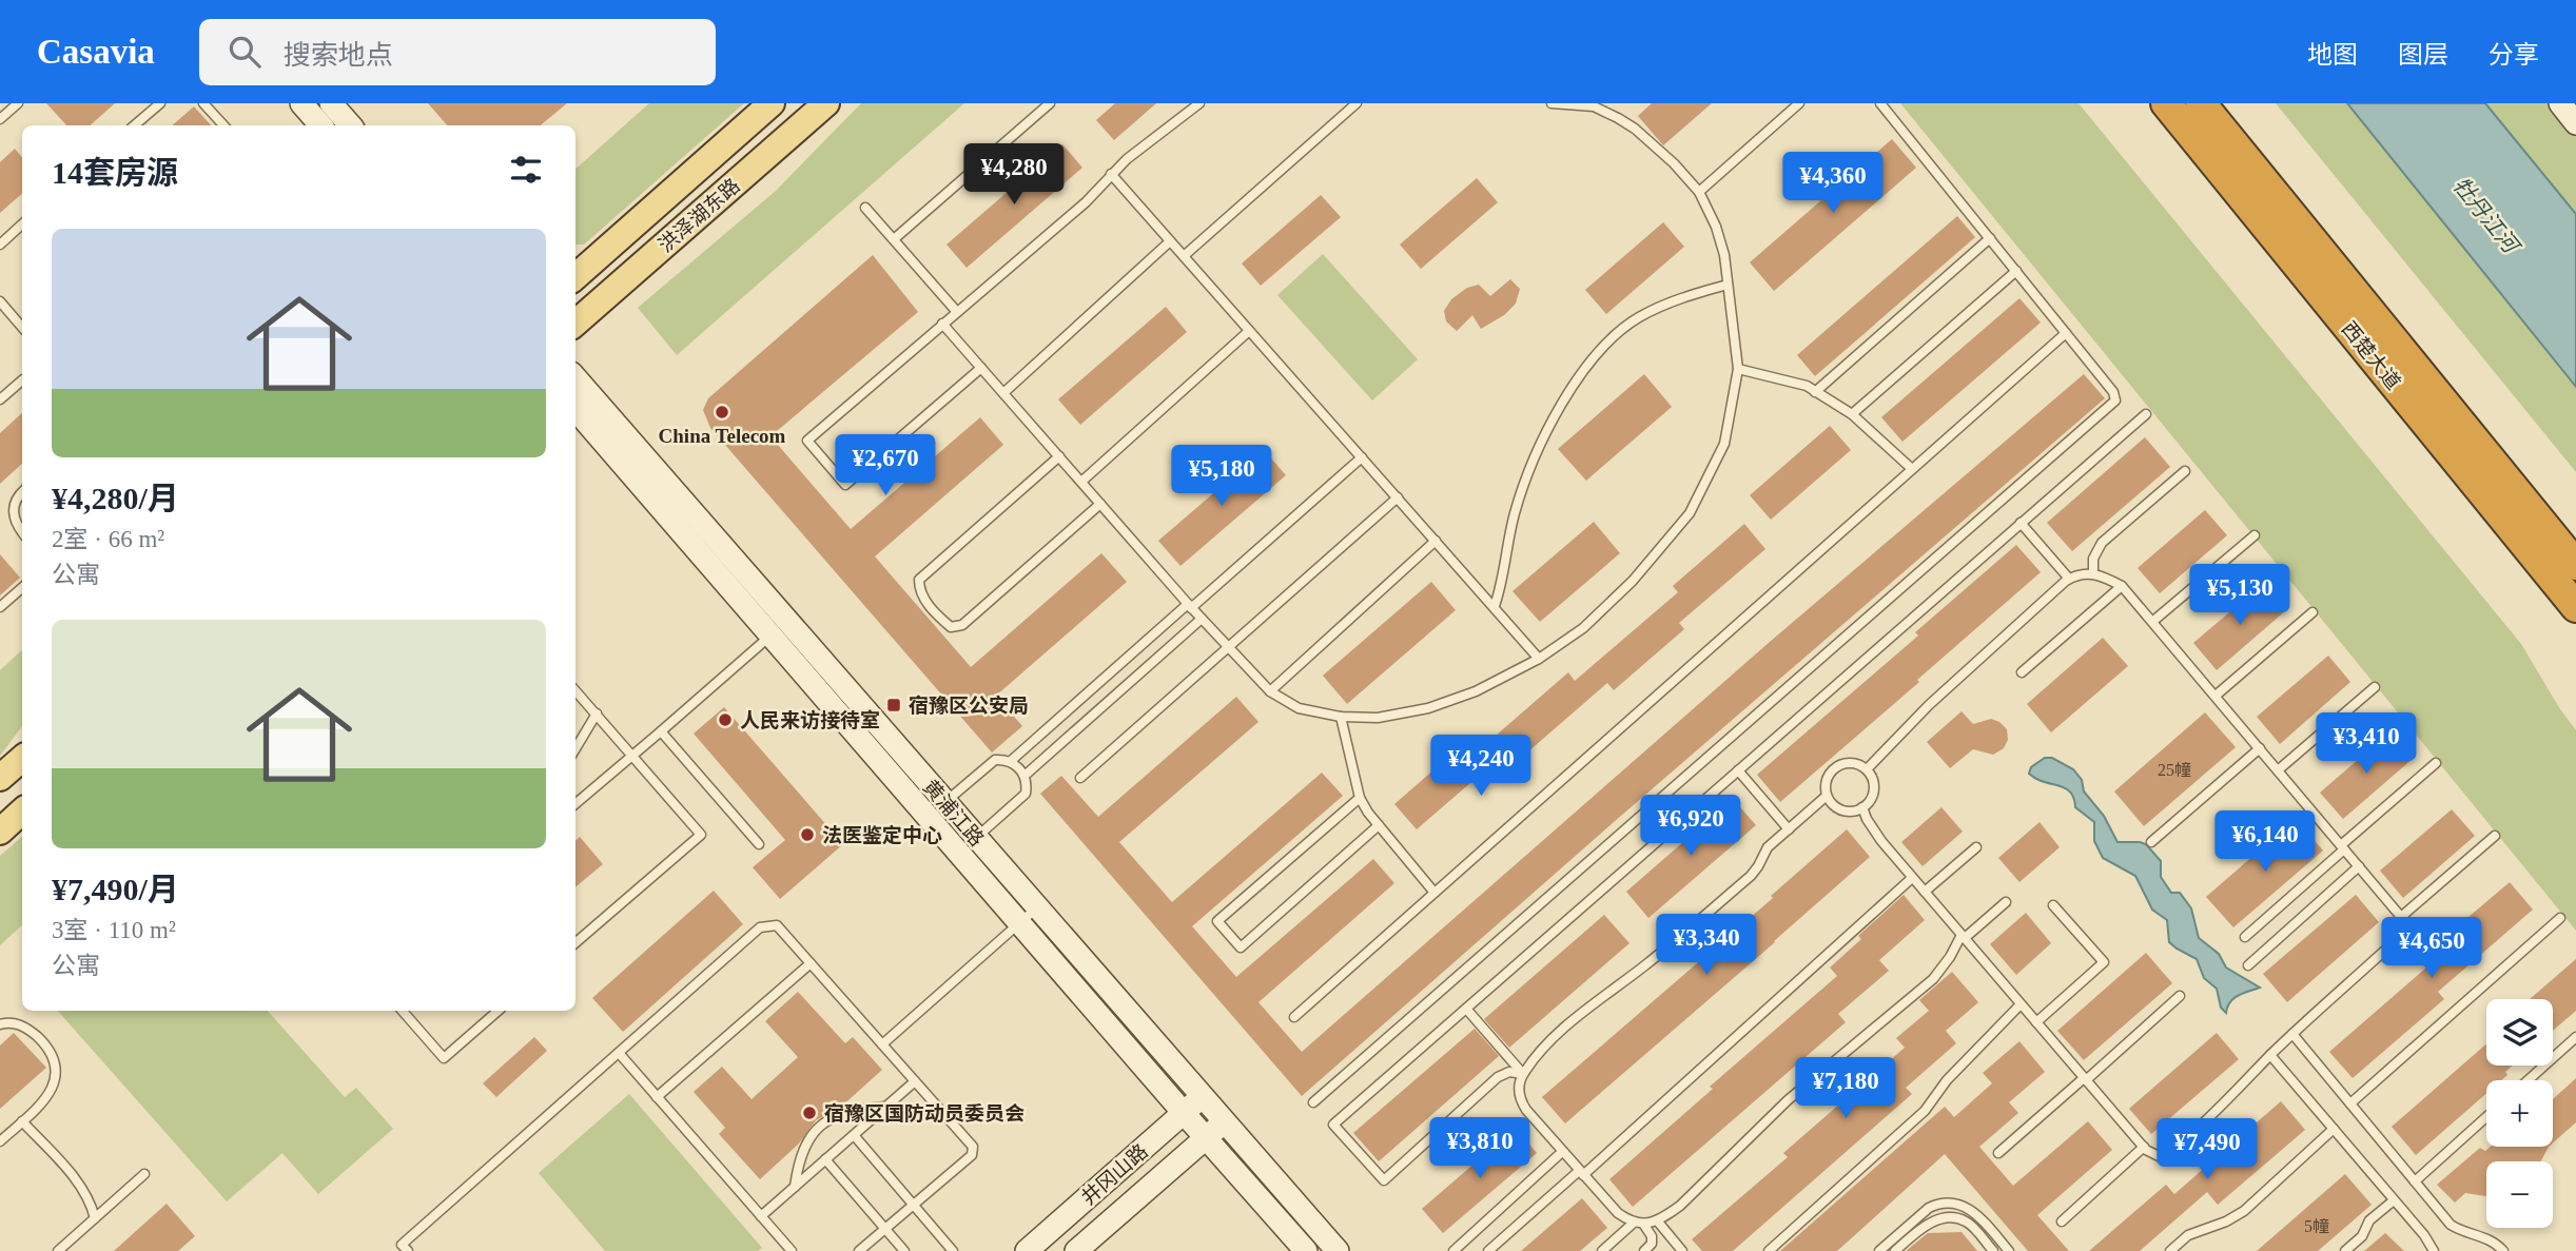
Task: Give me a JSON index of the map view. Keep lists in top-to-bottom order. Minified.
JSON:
{"streets":{"highway":["西楚大道"],"main road":["洪泽湖东路"],"street":["黄浦江路","井冈山路"]},"crossings":[["黄浦江路","井冈山路"]],"water":["牡丹江河"],"places":{"other":["China Telecom","人民来访接待室","法医鉴定中心","宿豫区国防动员委员会"],"transit":["宿豫区公安局"]},"house_numbers":["25幢","5幢"],"page":{"header":"Casavia","search":"搜索地点","nav":["地图","图层","分享"],"heading":"14套房源","price":["¥4,280","¥4,360","¥2,670","¥5,180","¥5,130","¥3,410","¥4,240","¥6,920","¥6,140","¥3,340","¥4,650","¥7,180","¥3,810","¥7,490"],"list":[{"name":"¥4,280/月","note":"2室 · 66 m² · 公寓"},{"name":"¥7,490/月","note":"3室 · 110 m² · 公寓"}],"map_buttons":["+","−"]}}
